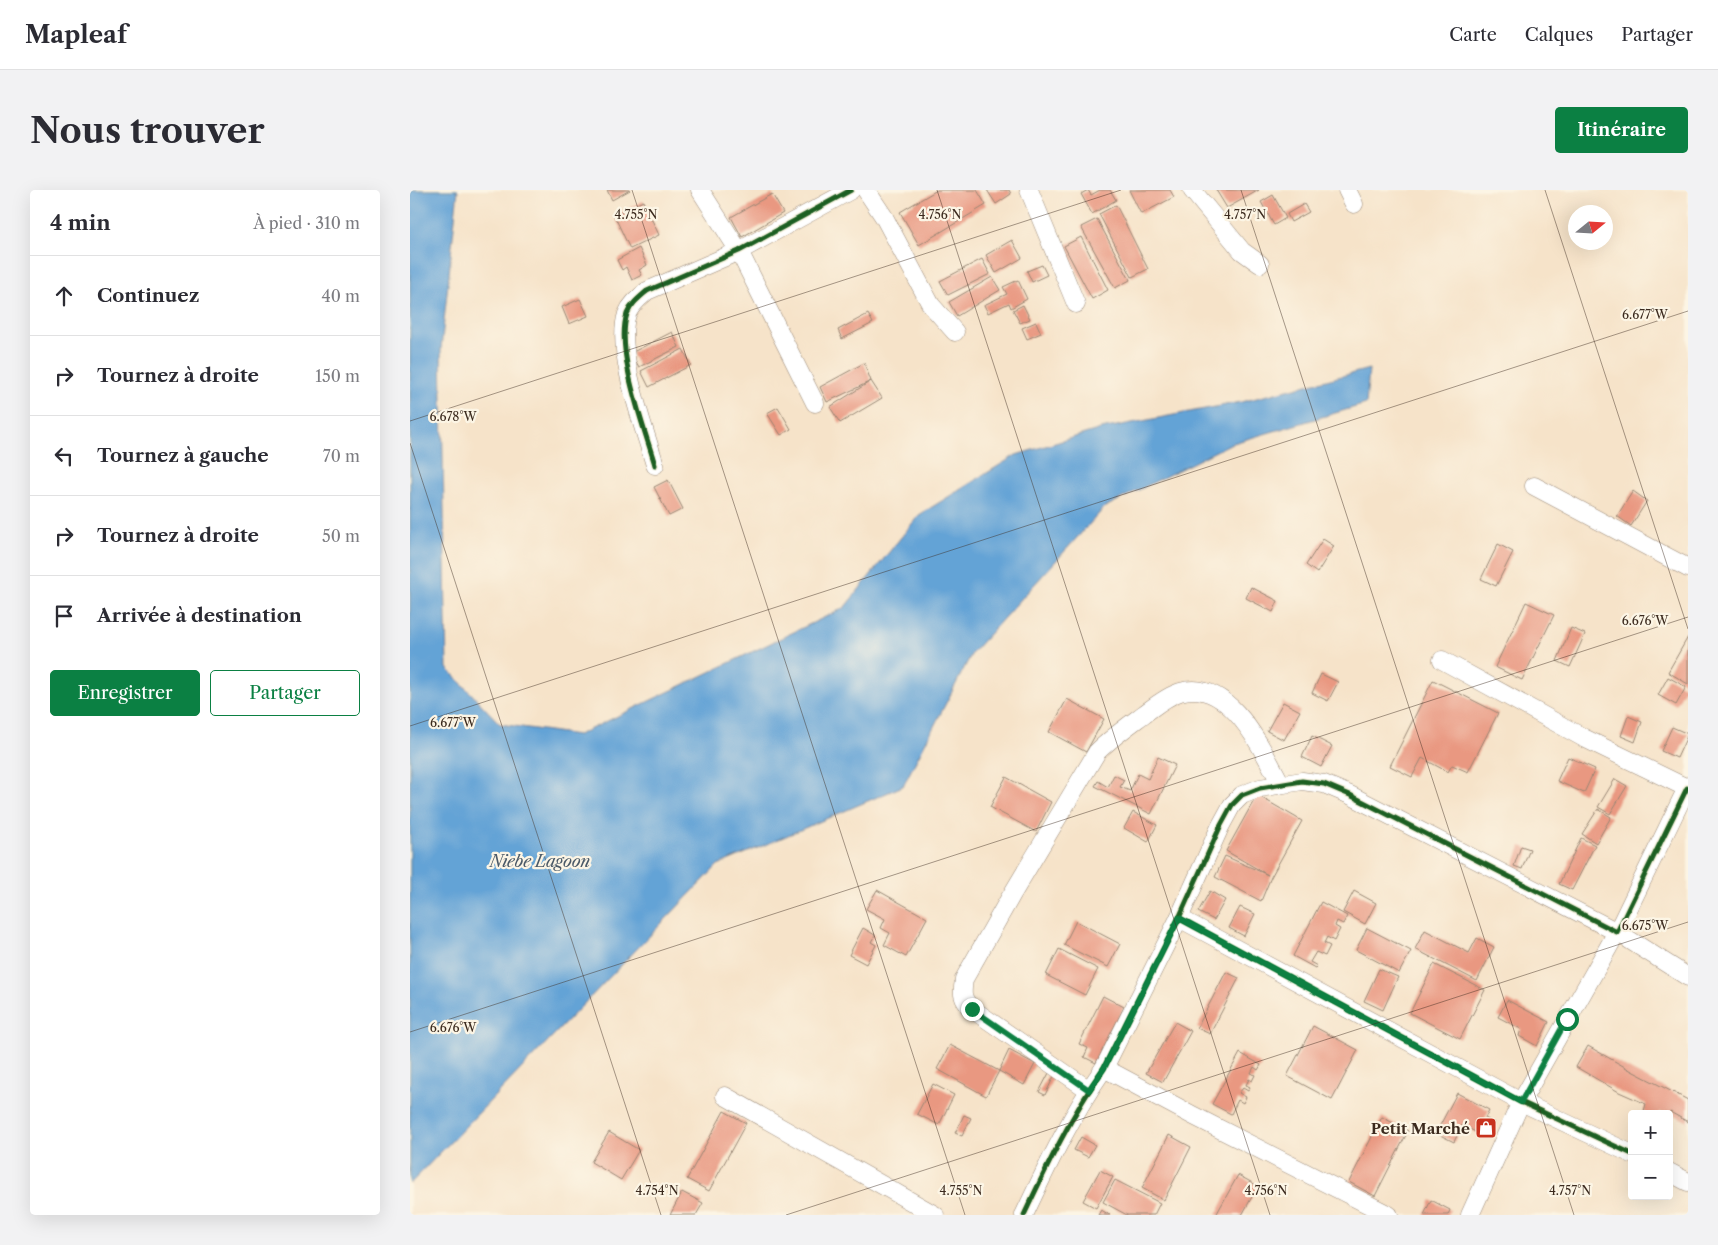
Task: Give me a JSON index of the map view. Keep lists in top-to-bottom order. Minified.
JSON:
{"water":["Niebe Lagoon"],"places":{"shop":["Petit Marché"]},"north":"right","page":{"header":"Mapleaf","nav":["Carte","Calques","Partager"],"buttons":["Itinéraire",["Enregistrer","Partager"]],"title":"Nous trouver","heading":["4 min","À pied · 310 m"],"list":[["Continuez","40 m"],["Tournez à droite","150 m"],["Tournez à gauche","70 m"],["Tournez à droite","50 m"],"Arrivée à destination"],"map_buttons":["+","−"]},"coordinates":["4.755°N","4.756°N","4.757°N","6.677°W","6.678°W","6.676°W","6.675°W","4.754°N"]}
